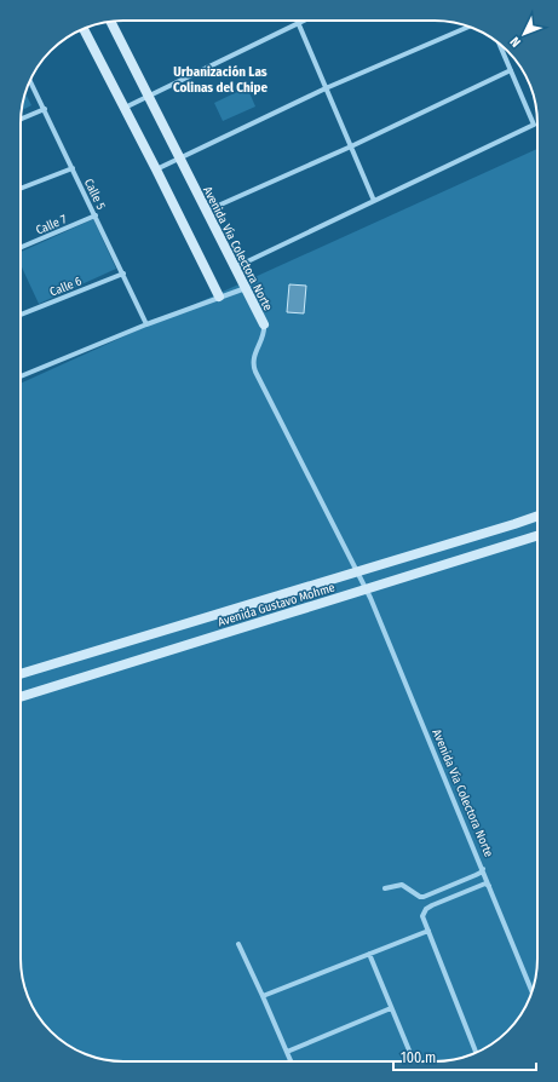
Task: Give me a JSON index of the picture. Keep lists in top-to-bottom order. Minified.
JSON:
{"streets":{"street":["Calle 5","Calle 7","Avenida Vía Colectora Norte","Calle 6","Avenida Gustavo Mohme"]},"crossings":[["Calle 5","Calle 7"],["Calle 5","Calle 6"],["Avenida Vía Colectora Norte","Avenida Gustavo Mohme"]],"districts":["Urbanización Las Colinas del Chipe"],"scale_bar":"100 m","north":"bottom left"}
